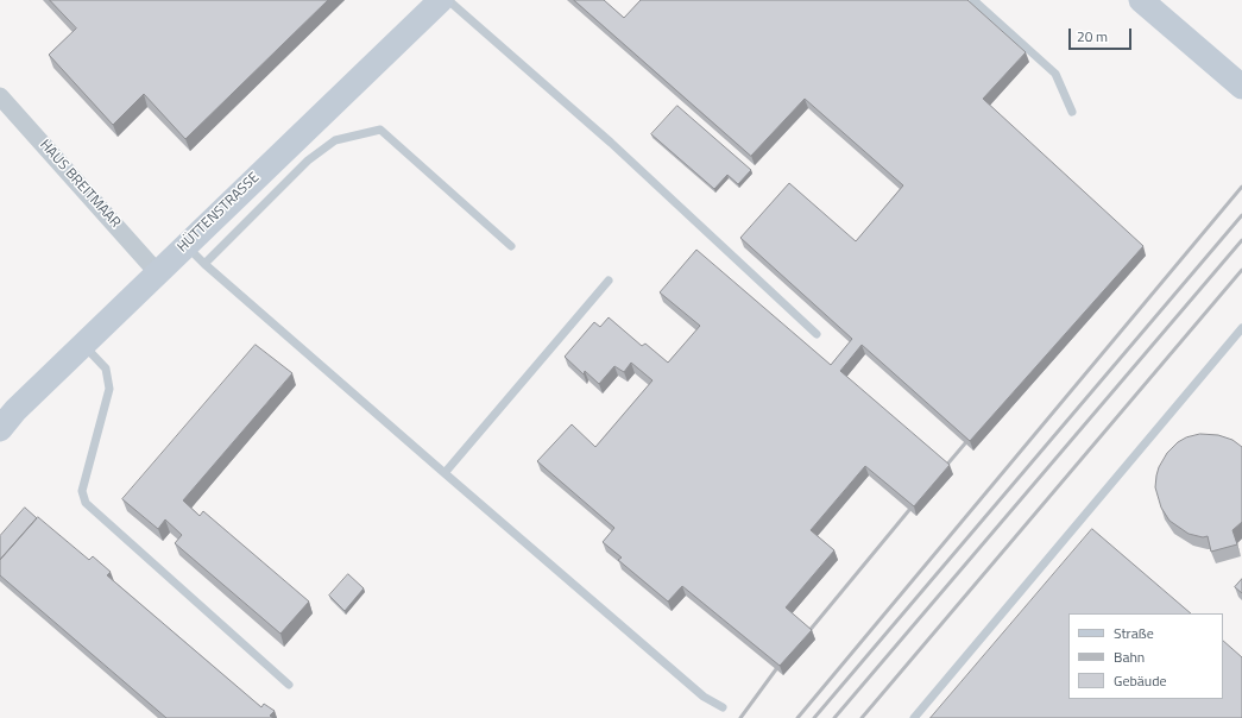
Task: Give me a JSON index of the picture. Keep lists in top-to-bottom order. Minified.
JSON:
{"streets":{"street":["HAUS BREITMAAR","HÜTTENSTRASSE"]},"crossings":[["HAUS BREITMAAR","HÜTTENSTRASSE"]],"legend":["Straße","Bahn","Gebäude"],"scale_bar":"20 m"}
